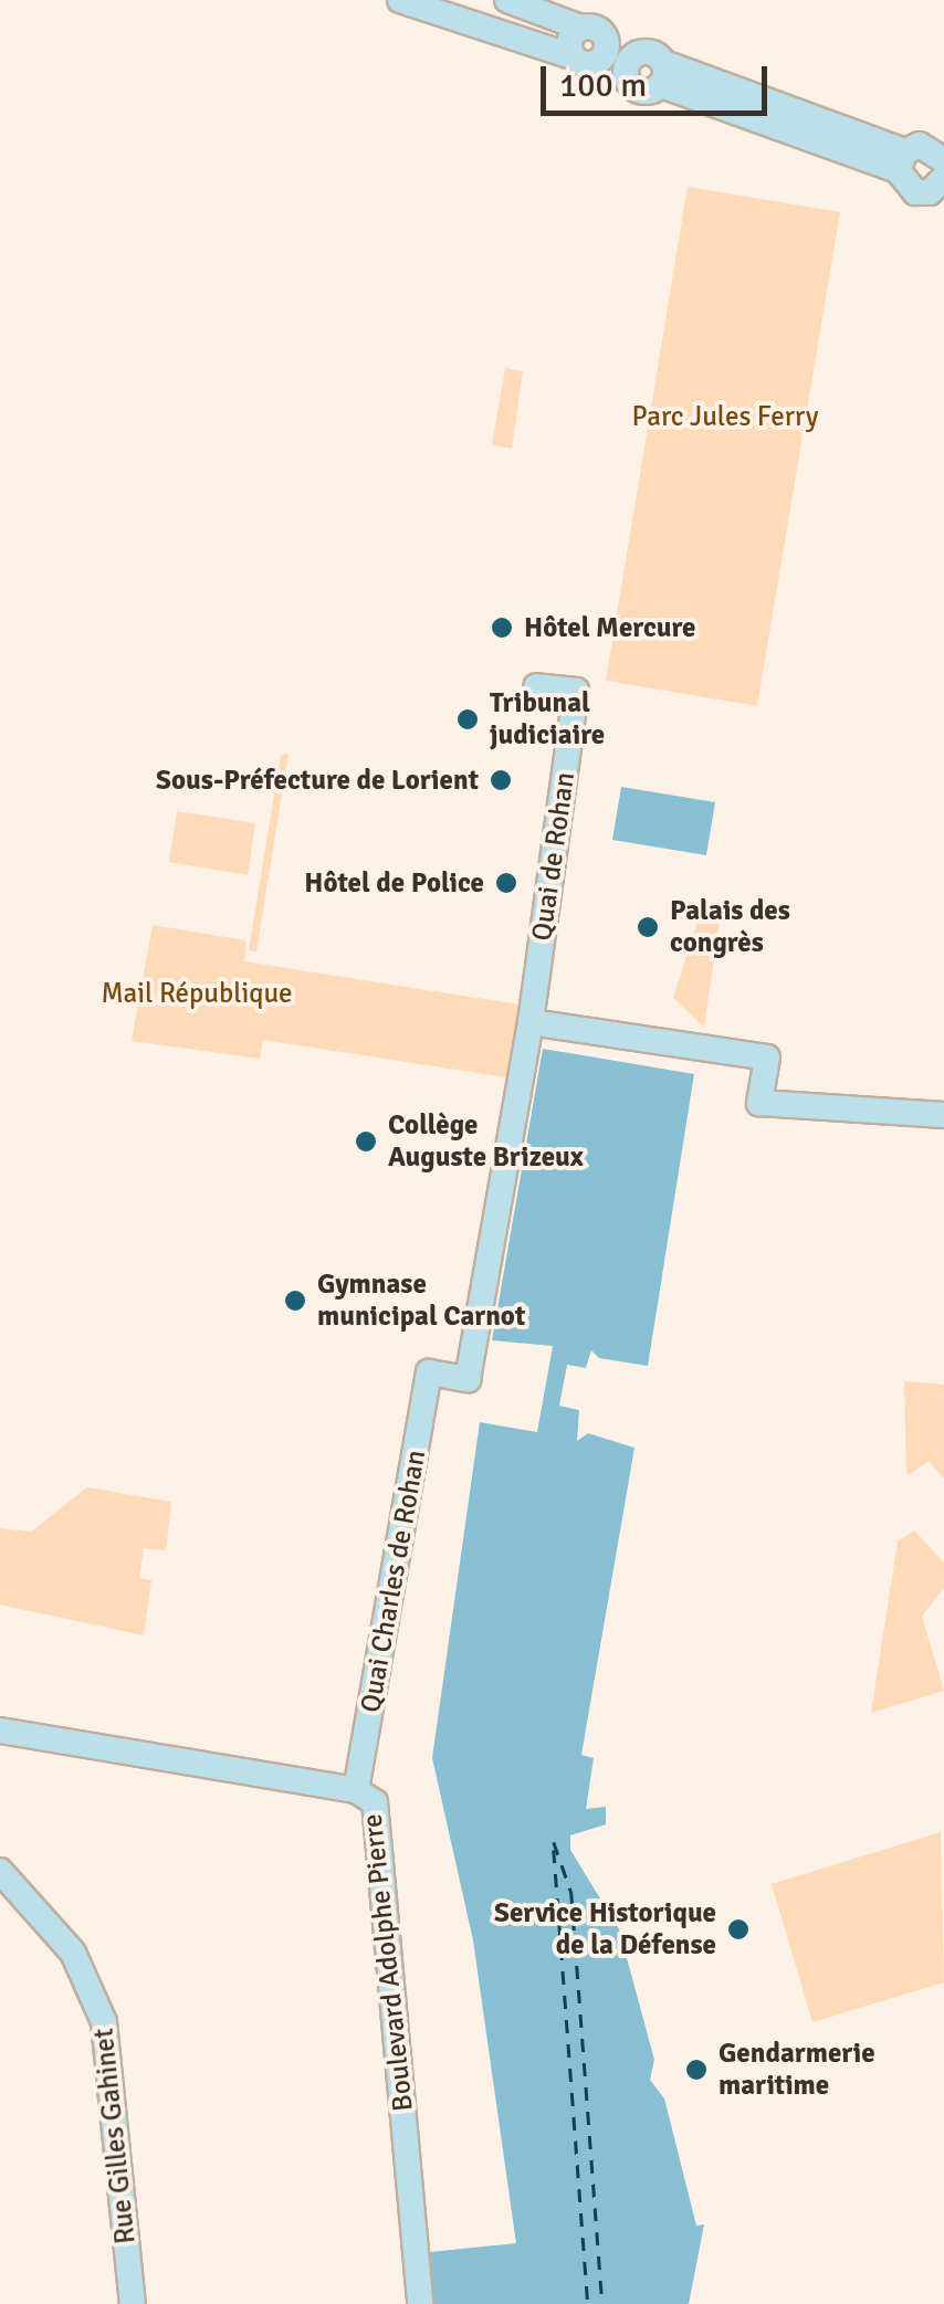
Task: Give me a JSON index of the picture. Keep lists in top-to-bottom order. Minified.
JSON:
{"streets":{"street":["Quai de Rohan","Quai Charles de Rohan","Boulevard Adolphe Pierre","Rue Gilles Gahinet"]},"crossings":[["Quai de Rohan","Quai Charles de Rohan"],["Quai Charles de Rohan","Boulevard Adolphe Pierre"]],"parks":["Parc Jules Ferry","Mail République"],"places":["Hôtel Mercure","Tribunal judiciaire","Sous-Préfecture de Lorient","Hôtel de Police","Palais des congrès","Collège Auguste Brizeux","Gymnase municipal Carnot","Service Historique de la Défense","Gendarmerie maritime"],"scale_bar":"100 m"}
